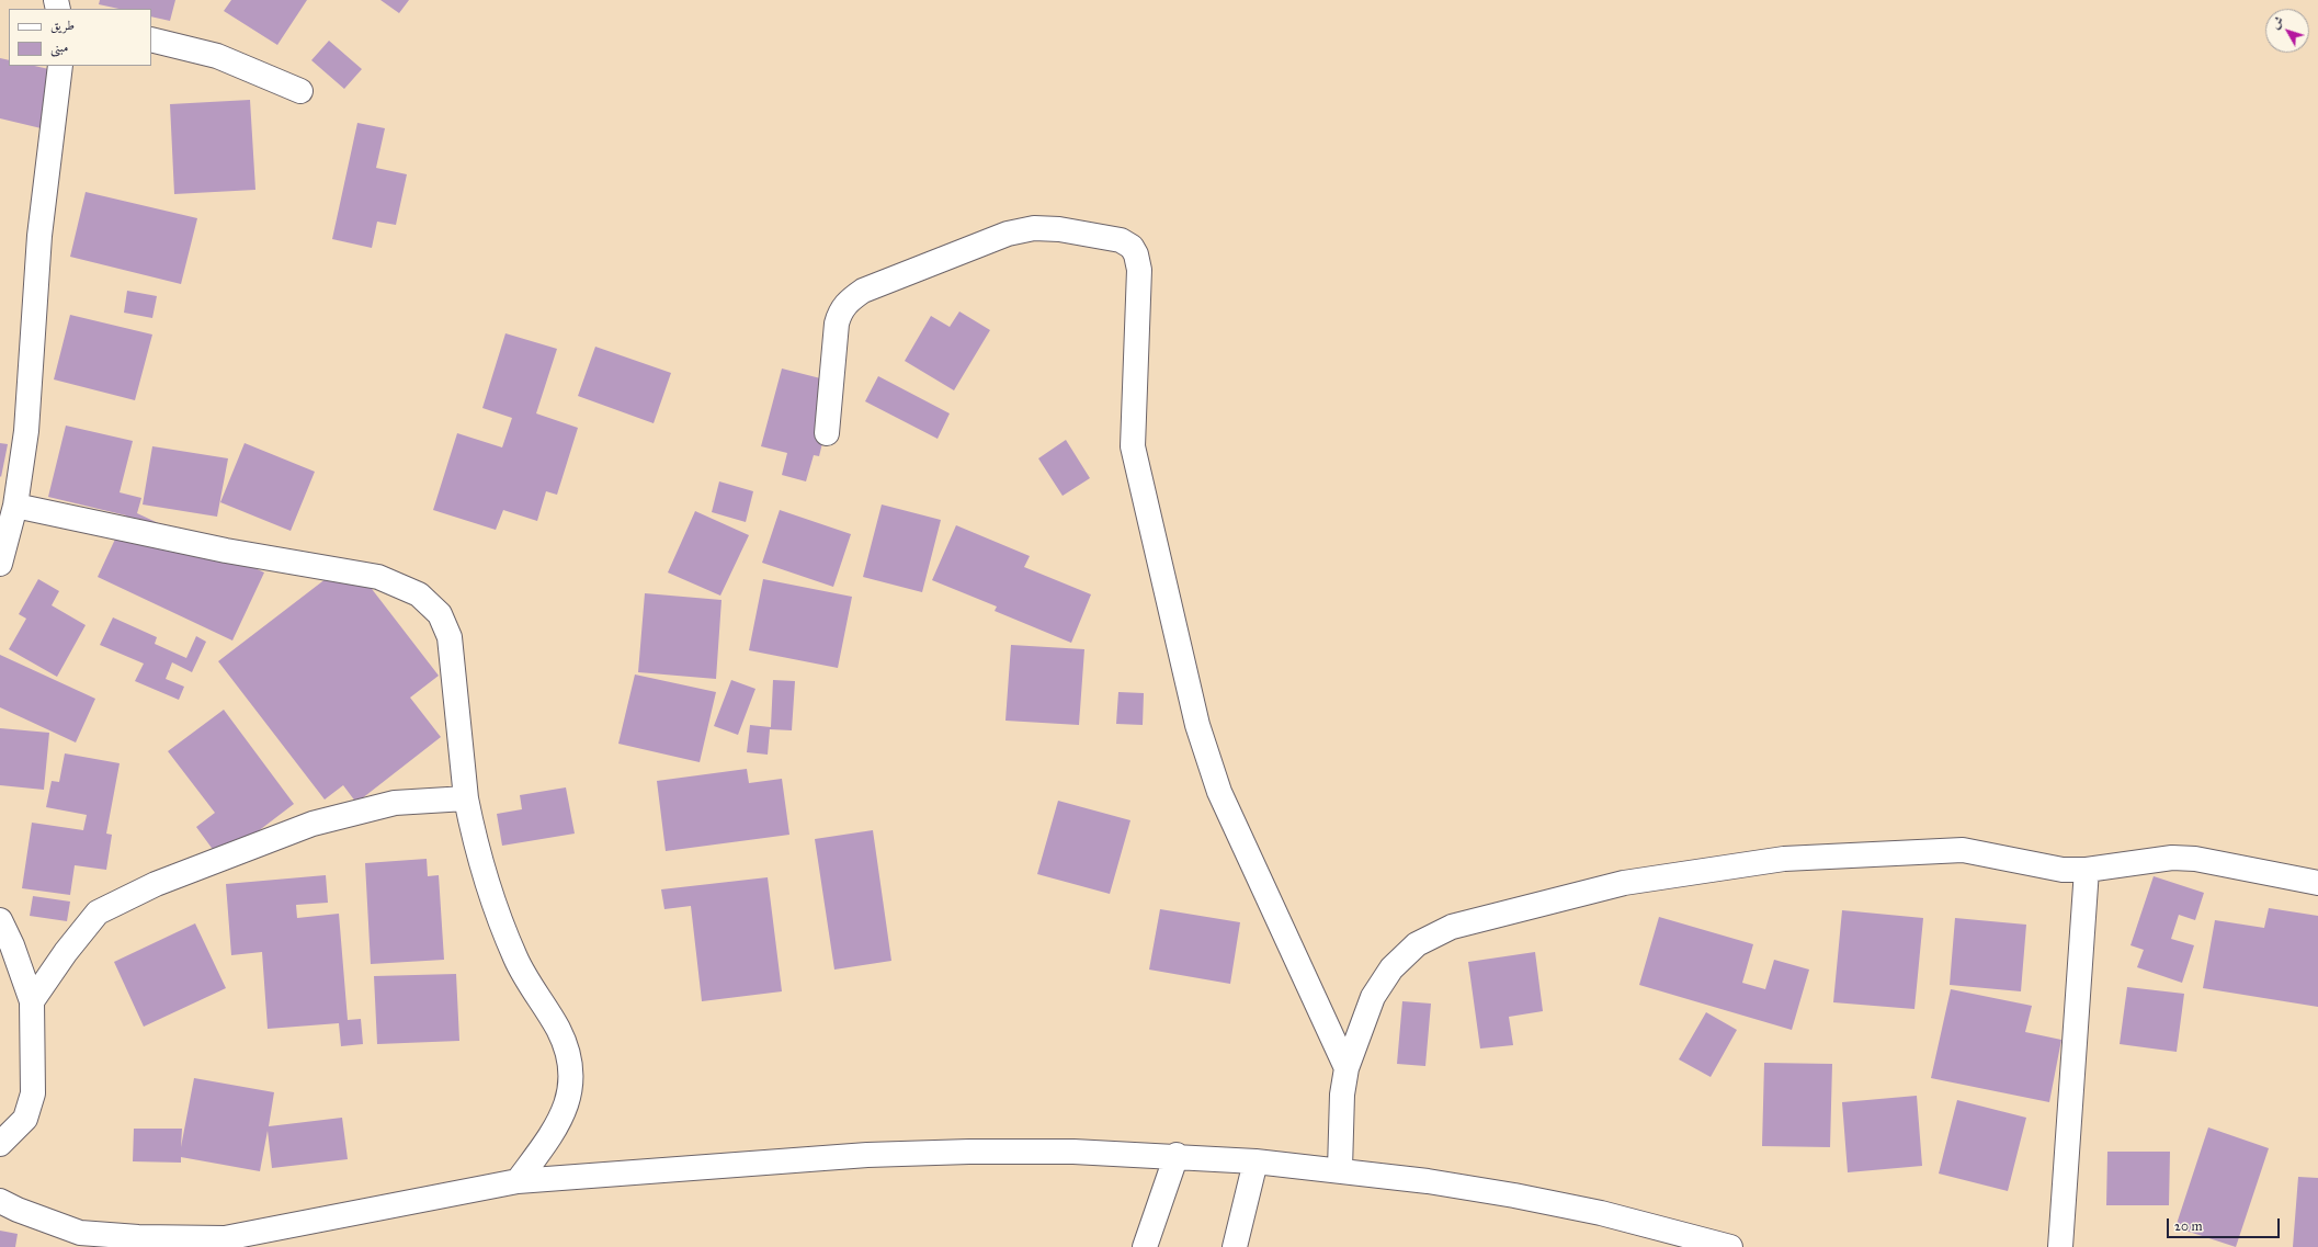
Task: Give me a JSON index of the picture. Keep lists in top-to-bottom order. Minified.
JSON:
{"legend":["طريق","مبنى"],"scale_bar":"20 m","north":"top left"}
